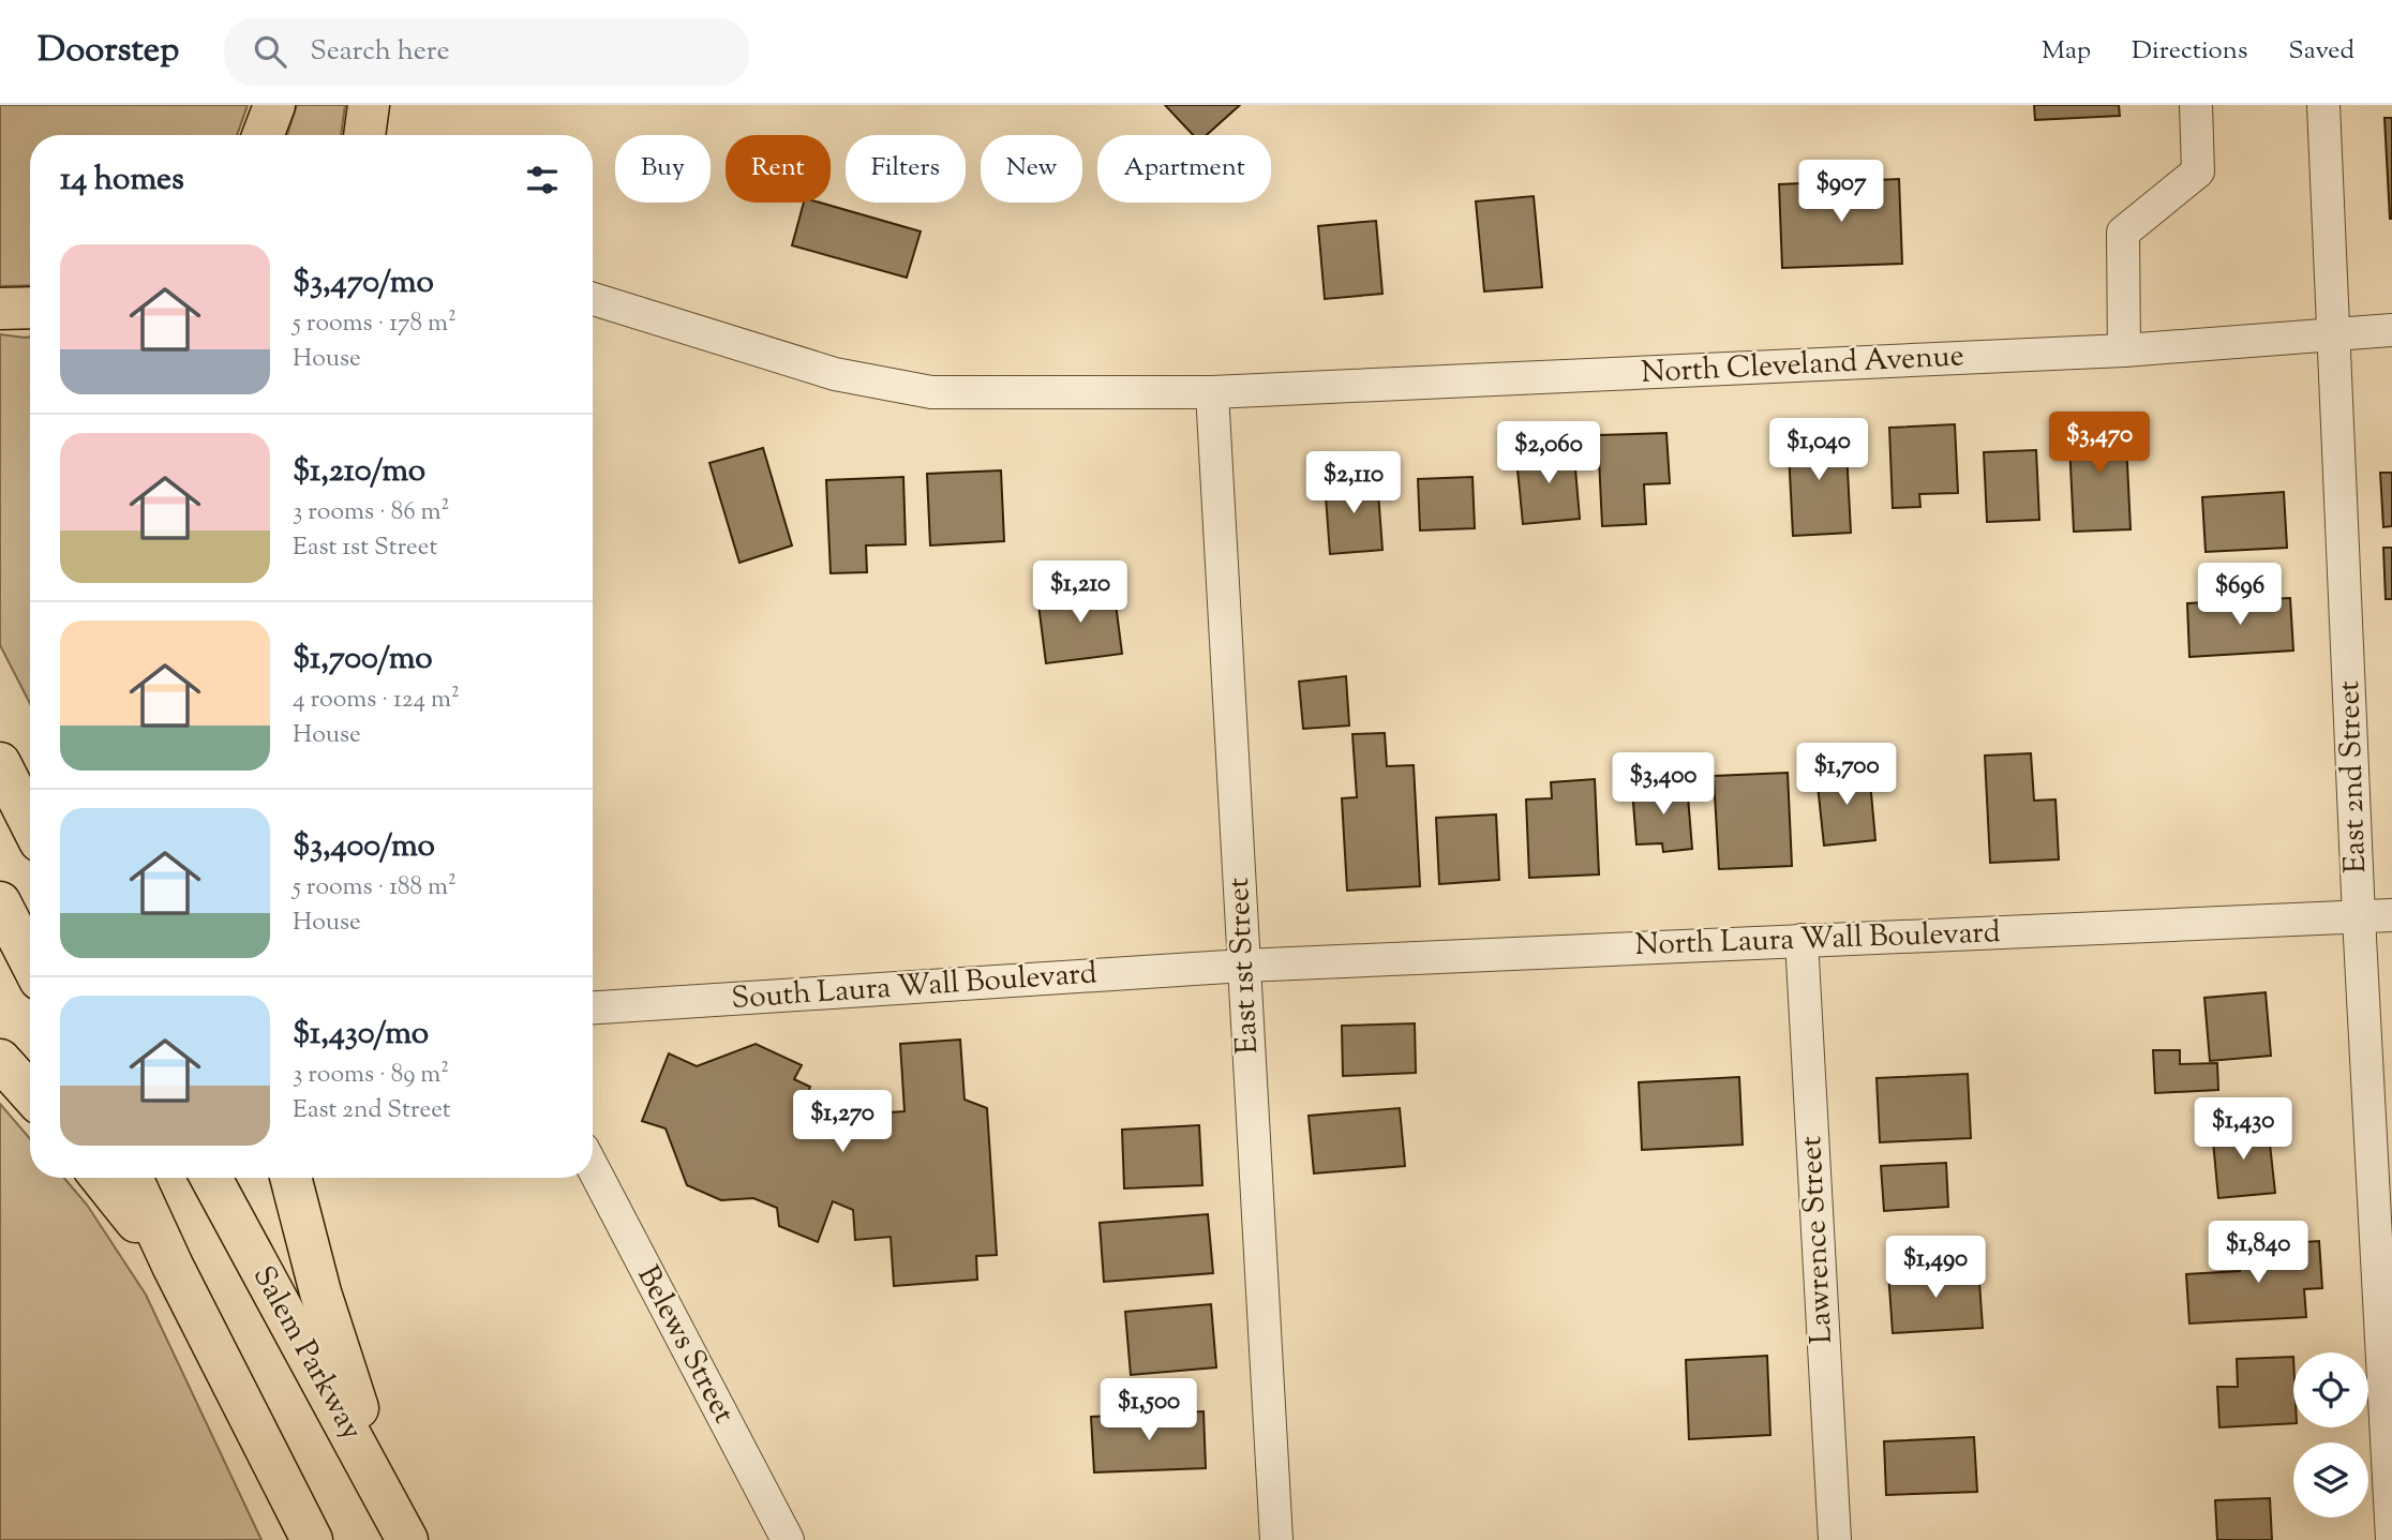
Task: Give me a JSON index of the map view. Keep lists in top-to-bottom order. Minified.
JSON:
{"streets":{"highway":["Salem Parkway"],"street":["North Cleveland Avenue","East 2nd Street","North Laura Wall Boulevard","East 1st Street","South Laura Wall Boulevard","Lawrence Street","Belews Street"]},"crossings":[["North Cleveland Avenue","East 2nd Street"],["North Cleveland Avenue","East 1st Street"],["East 2nd Street","North Laura Wall Boulevard"],["North Laura Wall Boulevard","East 1st Street"],["North Laura Wall Boulevard","South Laura Wall Boulevard"],["North Laura Wall Boulevard","Lawrence Street"],["East 1st Street","South Laura Wall Boulevard"]],"page":{"header":"Doorstep","search":"Search here","nav":["Map","Directions","Saved"],"chip":["Buy","Rent","Filters","New","Apartment"],"heading":"14 homes","price":["$907","$3,470","$1,040","$2,060","$2,110","$1,210","$696","$1,700","$3,400","$1,270","$1,430","$1,840","$1,490","$1,500"],"list":[{"name":"$3,470/mo","note":"5 rooms · 178 m² · House"},{"name":"$1,210/mo","note":"3 rooms · 86 m² · East 1st Street"},{"name":"$1,700/mo","note":"4 rooms · 124 m² · House"},{"name":"$3,400/mo","note":"5 rooms · 188 m² · House"},{"name":"$1,430/mo","note":"3 rooms · 89 m² · East 2nd Street"}]}}
